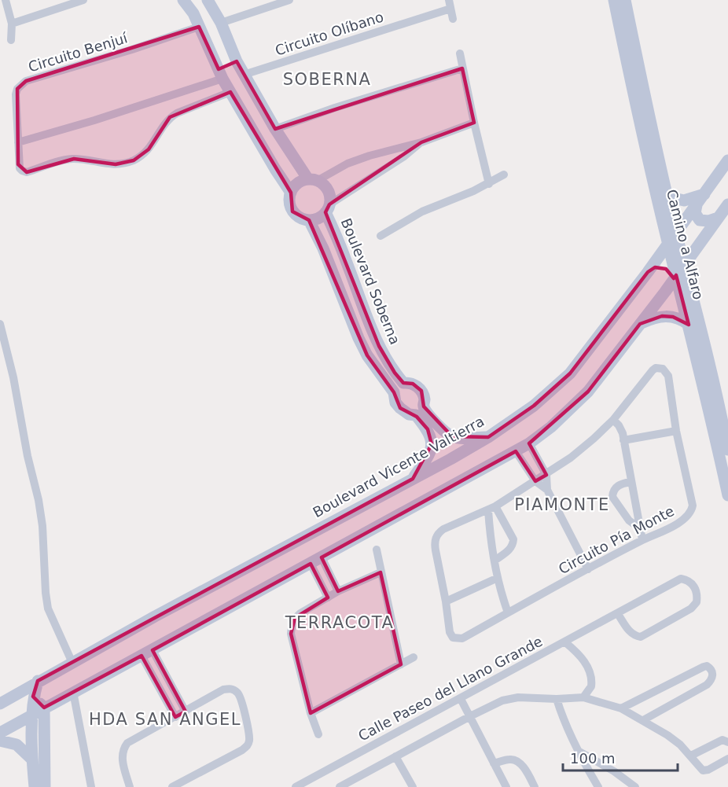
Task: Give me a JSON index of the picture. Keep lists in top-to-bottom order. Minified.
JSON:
{"streets":{"street":["Circuito Olíbano","Circuito Benjuí","Camino a Alfaro","Boulevard Soberna","Boulevard Vicente Valtierra","Circuito Pía Monte","Calle Paseo del Llano Grande"]},"crossings":[["Camino a Alfaro","Boulevard Vicente Valtierra"],["Boulevard Soberna","Boulevard Vicente Valtierra"]],"districts":["SOBERNA","PIAMONTE","TERRACOTA","HDA SAN ANGEL"],"scale_bar":"100 m"}
